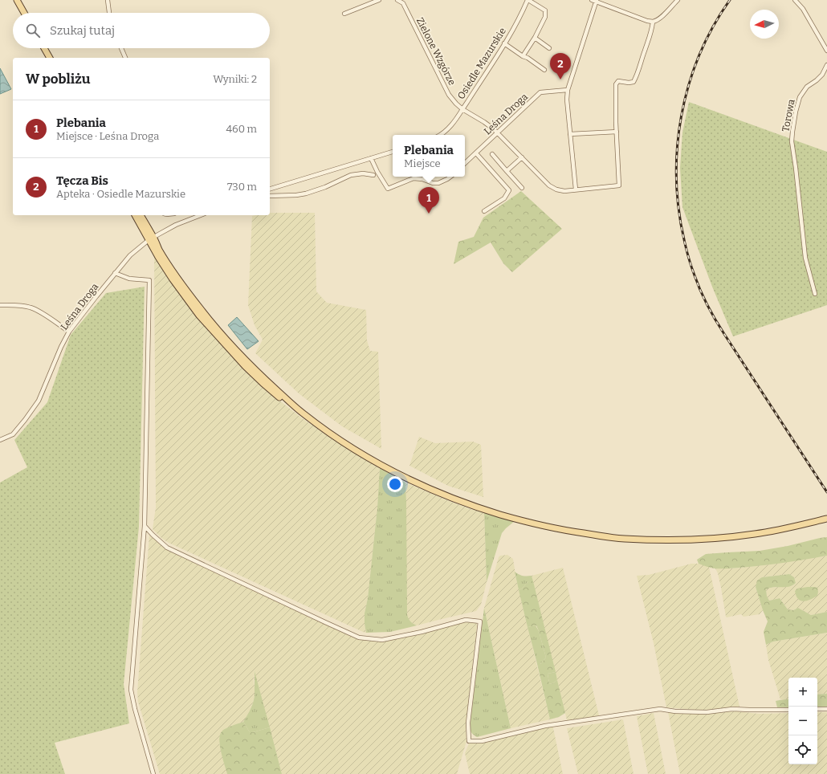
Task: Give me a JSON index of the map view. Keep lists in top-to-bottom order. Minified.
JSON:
{"streets":{"street":["Zielone Wzgórze","Osiedle Mazurskie","Leśna Droga","Torowa"]},"crossings":[["Zielone Wzgórze","Osiedle Mazurskie"],["Osiedle Mazurskie","Leśna Droga"]],"north":"left","page":{"search":"Szukaj tutaj","pins":["2","1"],"heading":["W pobliżu","Wyniki: 2"],"list":[{"mark":"1","name":"Plebania","note":"Miejsce · Leśna Droga","value":"460 m"},{"mark":"2","name":"Tęcza Bis","note":"Apteka · Osiedle Mazurskie","value":"730 m"}],"popup":["Plebania","Miejsce"],"map_buttons":["+","−"]}}
